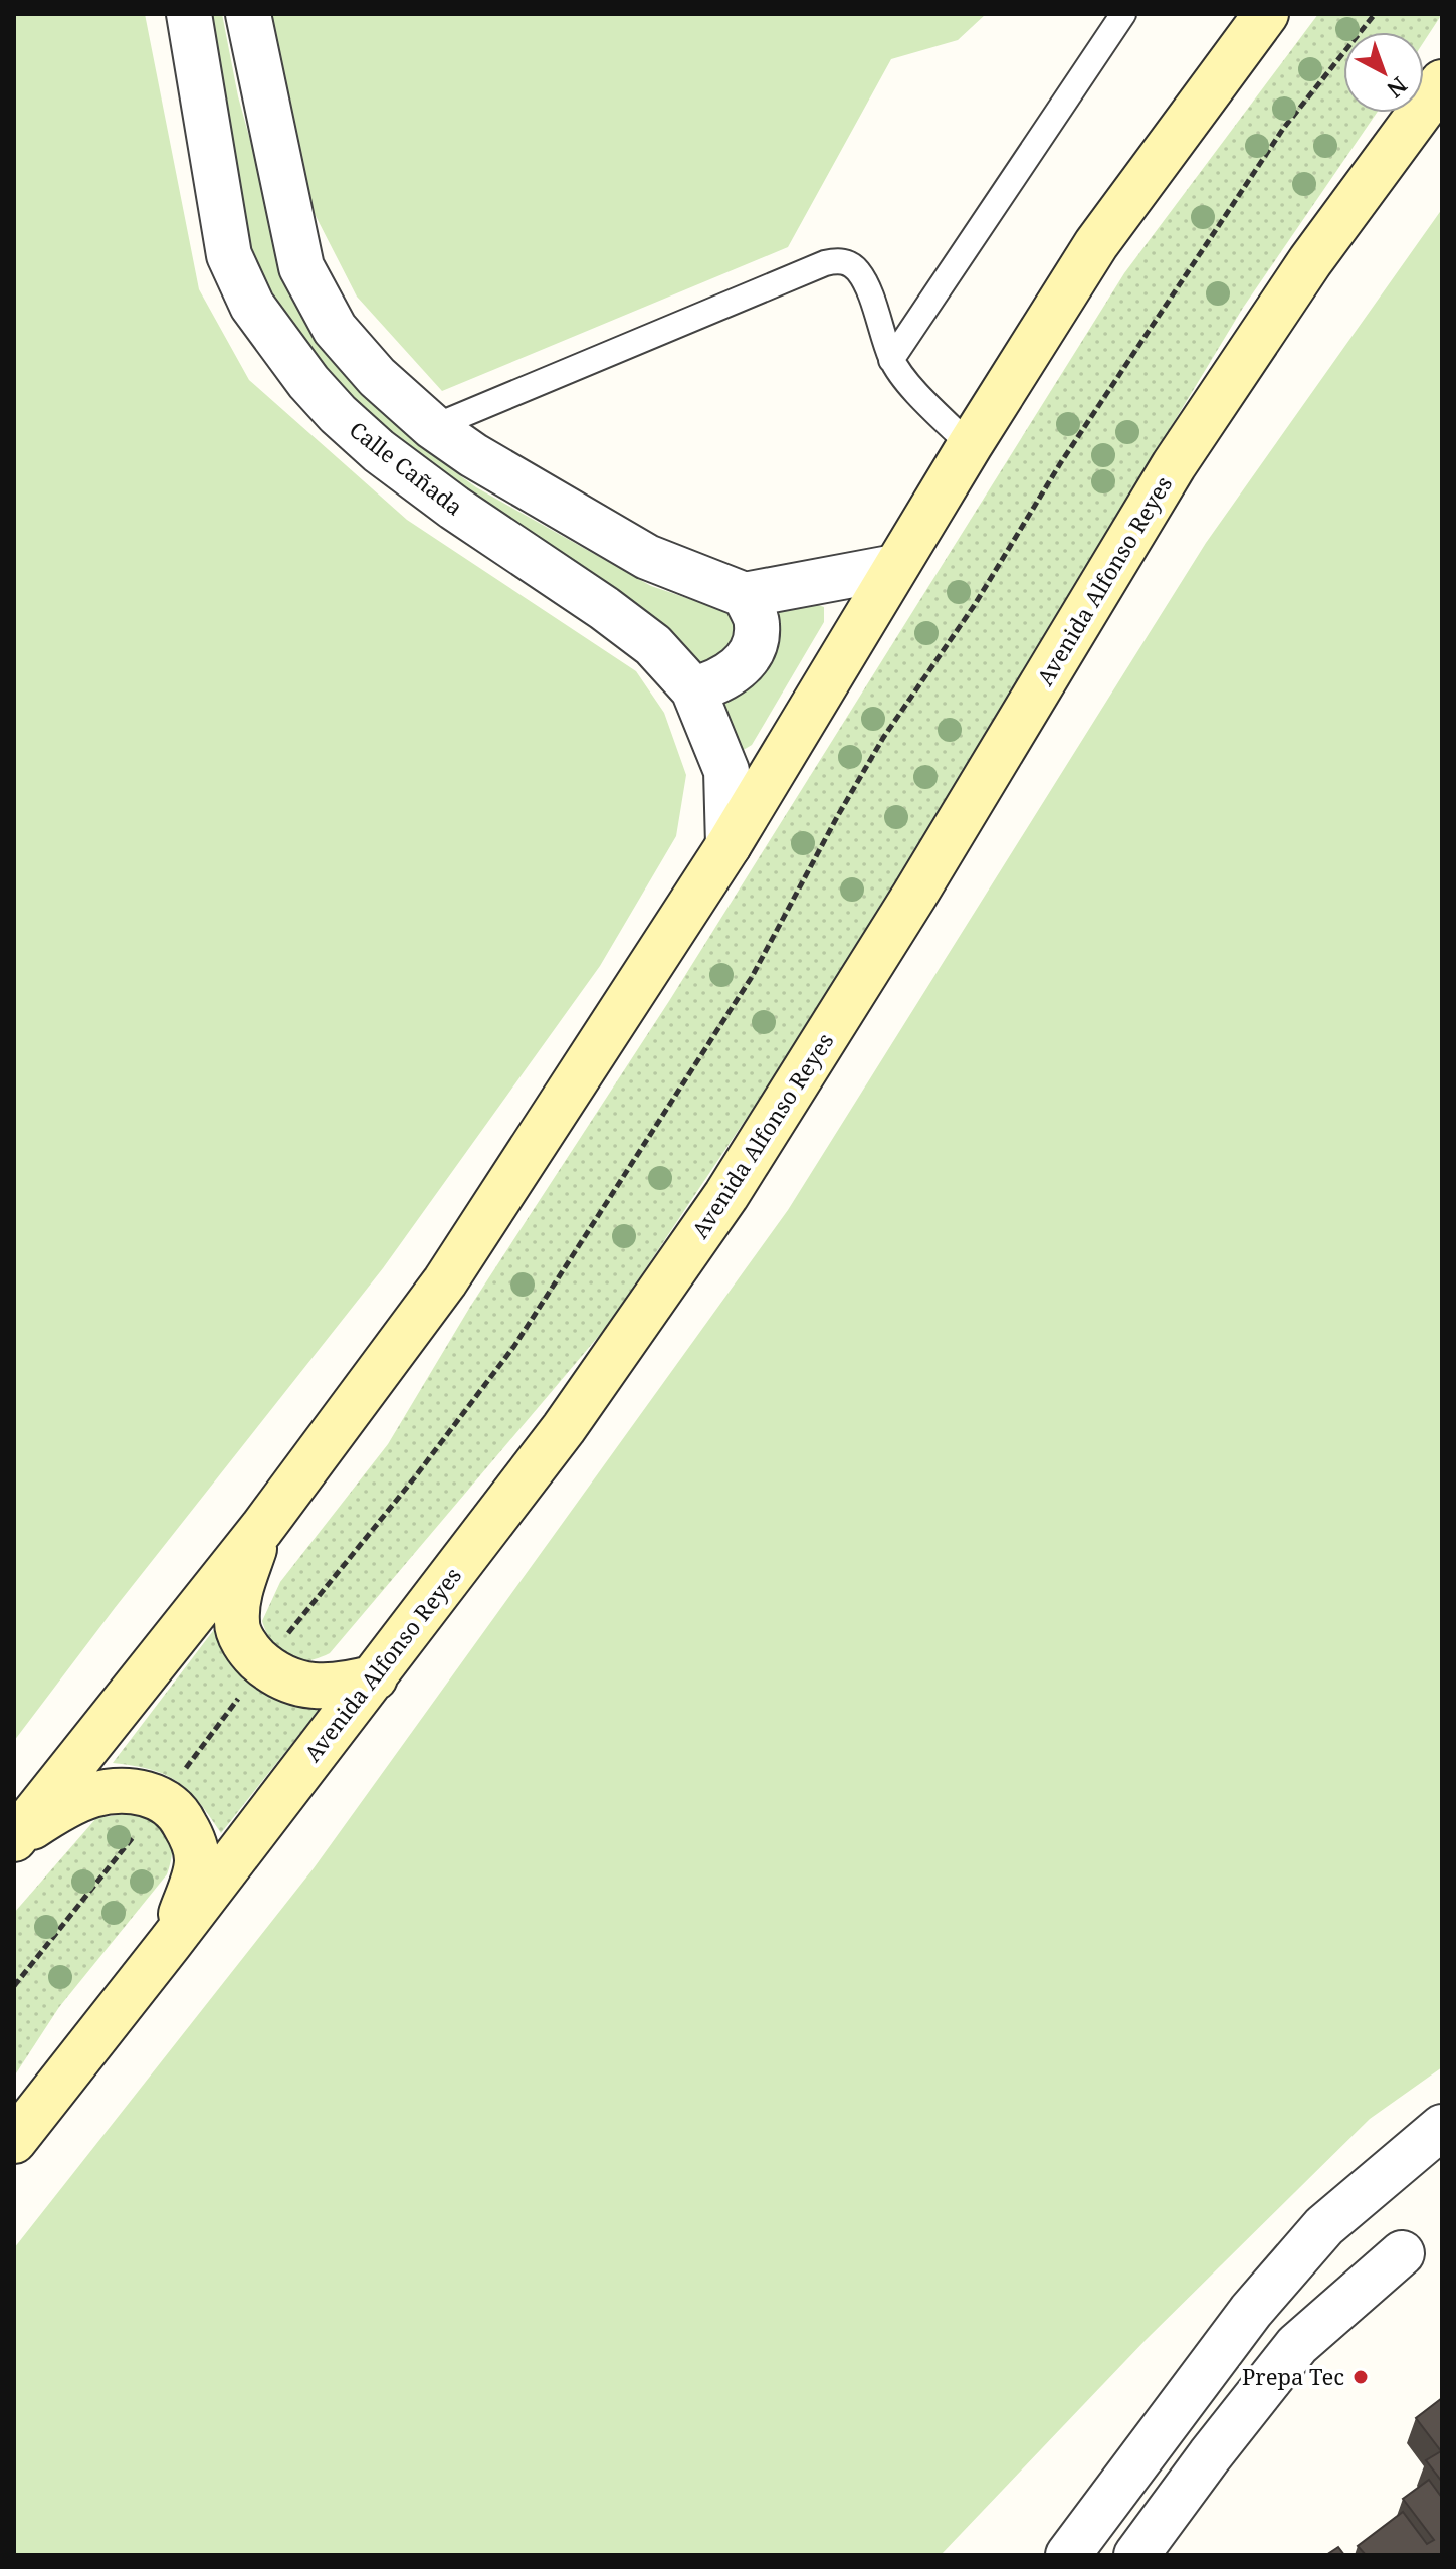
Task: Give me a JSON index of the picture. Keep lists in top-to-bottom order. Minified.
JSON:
{"streets":{"main road":["Avenida Alfonso Reyes"],"street":["Calle Cañada"]},"places":["Prepa Tec"],"north":"bottom right"}
